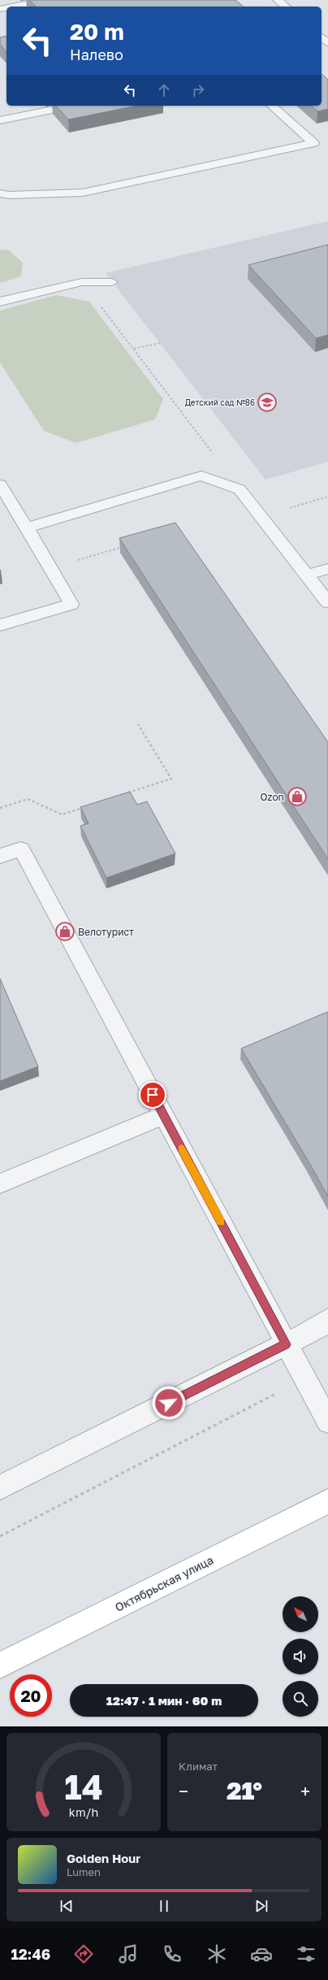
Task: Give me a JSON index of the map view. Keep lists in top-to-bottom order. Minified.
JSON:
{"streets":{"main road":["Октябрьская улица"]},"places":{"school or university":["Детский сад №86"],"shop":["Ozon","Велотурист"]},"north":"top left","page":{"turn":["20 m","Налево"],"limit":"20","trip":"12:47 · 1 мин · 60 m","tile":"Климат","heat":["−","21°","+"],"song":["Golden Hour","Lumen"],"tabs":"12:46","gauge":["14","km/h"]}}
